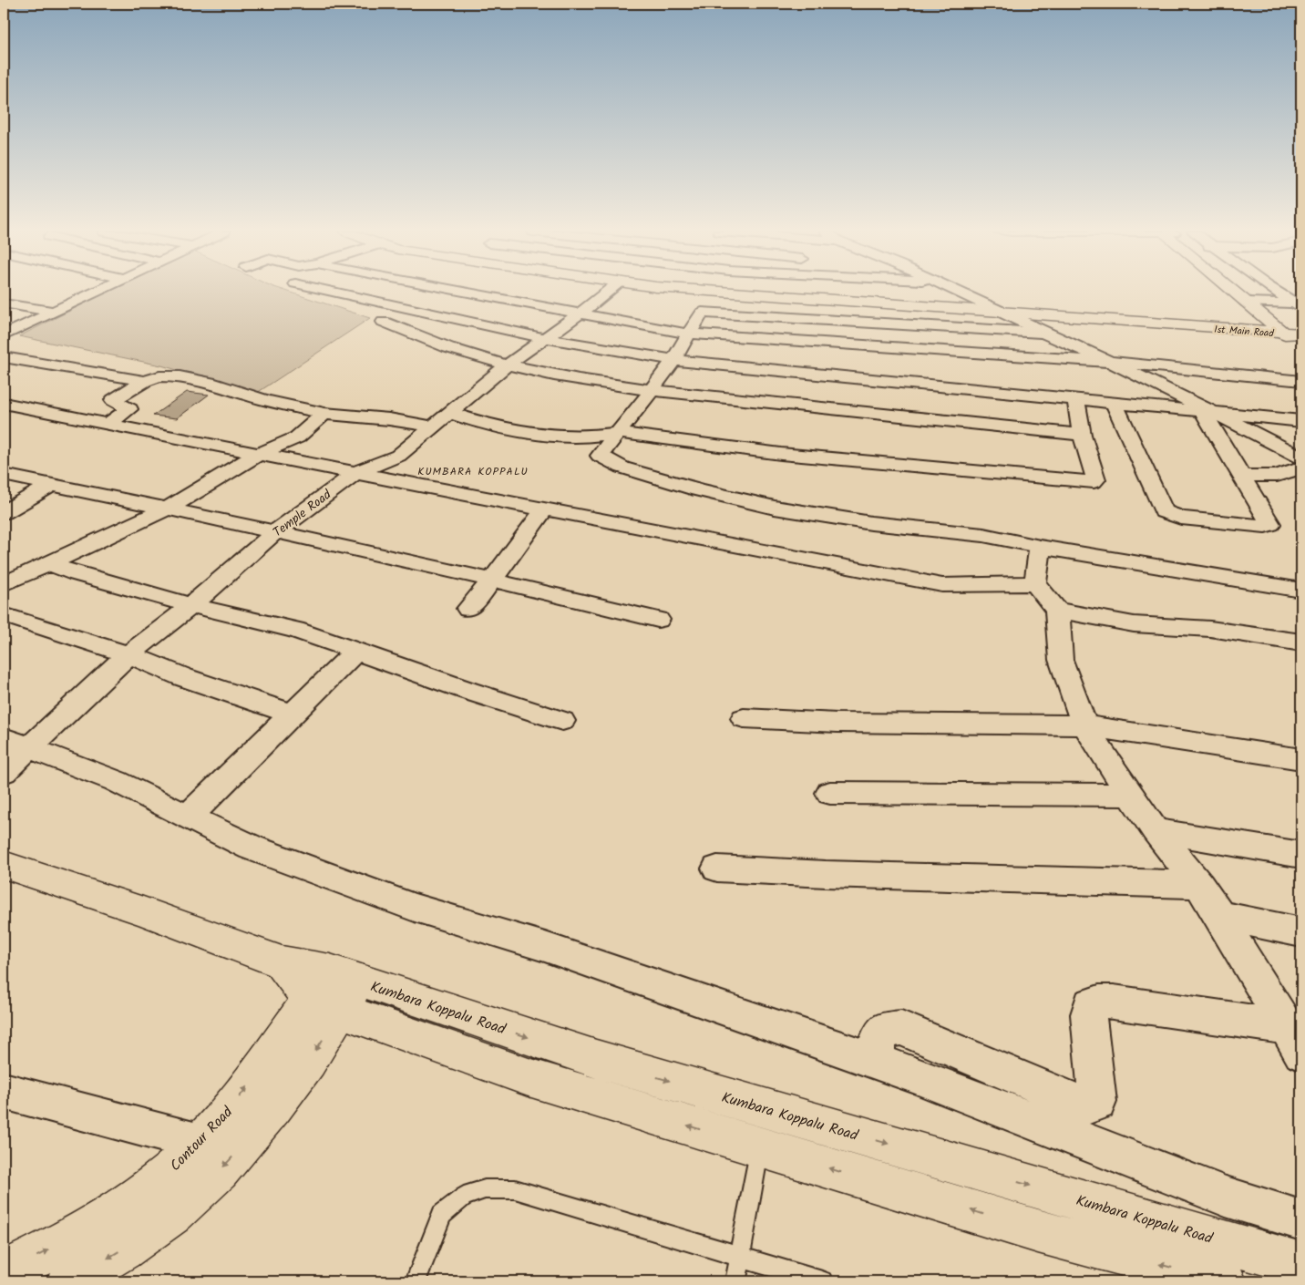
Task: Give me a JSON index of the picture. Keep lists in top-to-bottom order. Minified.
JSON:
{"streets":{"street":["1st Main Road","Temple Road","Kumbara Koppalu Road","Contour Road"]},"crossings":[["Kumbara Koppalu Road","Contour Road"]],"districts":["KUMBARA KOPPALU"]}
